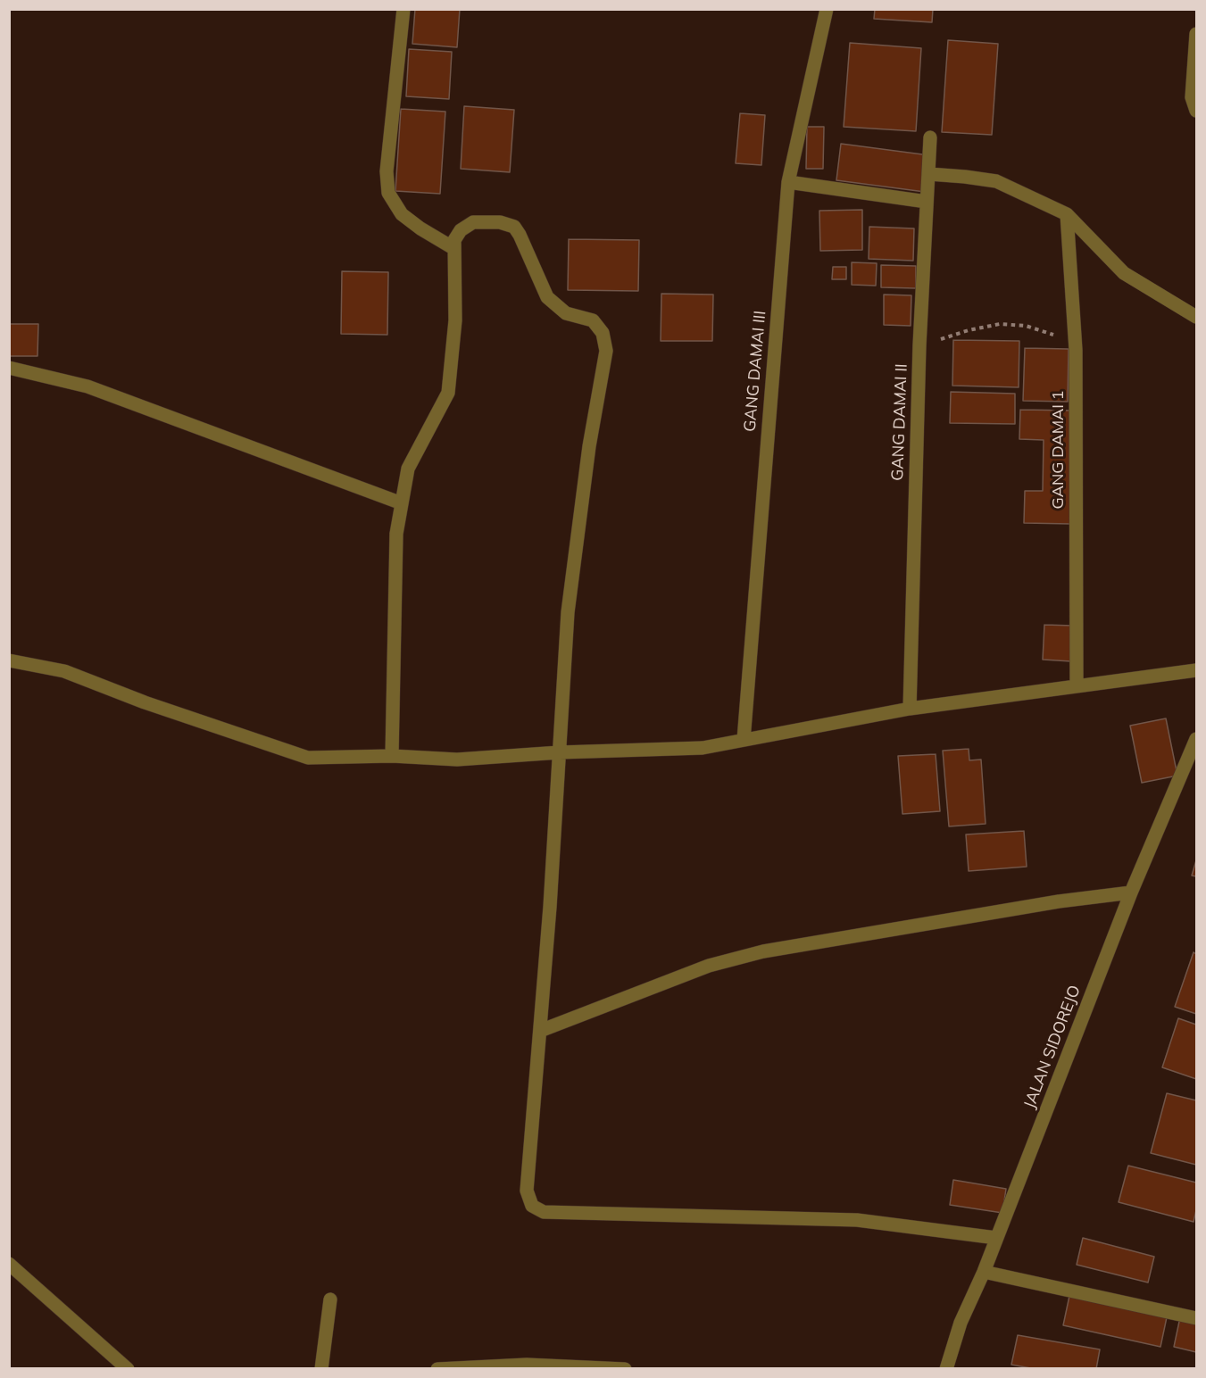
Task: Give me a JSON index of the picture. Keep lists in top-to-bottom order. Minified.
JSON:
{"streets":{"street":["GANG DAMAI III","GANG DAMAI II","GANG DAMAI 1","JALAN SIDOREJO"]}}
